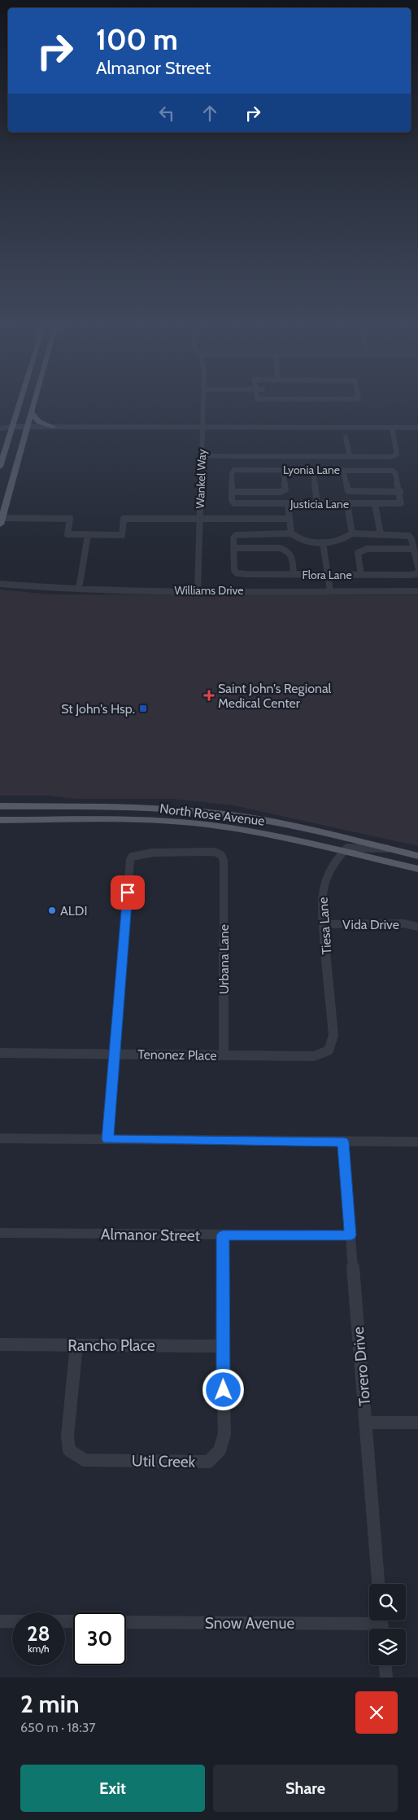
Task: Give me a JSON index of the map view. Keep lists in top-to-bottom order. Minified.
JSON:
{"streets":{"main road":["North Rose Avenue"],"street":["Lyonia Lane","Wankel Way","Justicia Lane","Flora Lane","Williams Drive","Vida Drive","Tiesa Lane","Urbana Lane","Tenonez Place","Almanor Street","Rancho Place","Torero Drive","Util Creek","Snow Avenue"]},"crossings":[["Lyonia Lane","Justicia Lane"],["Wankel Way","Williams Drive"],["North Rose Avenue","Tiesa Lane"],["Vida Drive","Tiesa Lane"],["Tiesa Lane","Tenonez Place"],["Urbana Lane","Tenonez Place"],["Almanor Street","Torero Drive"],["Almanor Street","Util Creek"],["Rancho Place","Util Creek"]],"places":{"health":["Saint John's Regional Medical Center"],"transit":["St John's Hsp."],"other":["ALDI"]},"page":{"turn":["100 m","Almanor Street"],"speed":"28 km/h","limit":"30","heading":["2 min","650 m · 18:37"],"buttons":["Exit","Share"]}}
